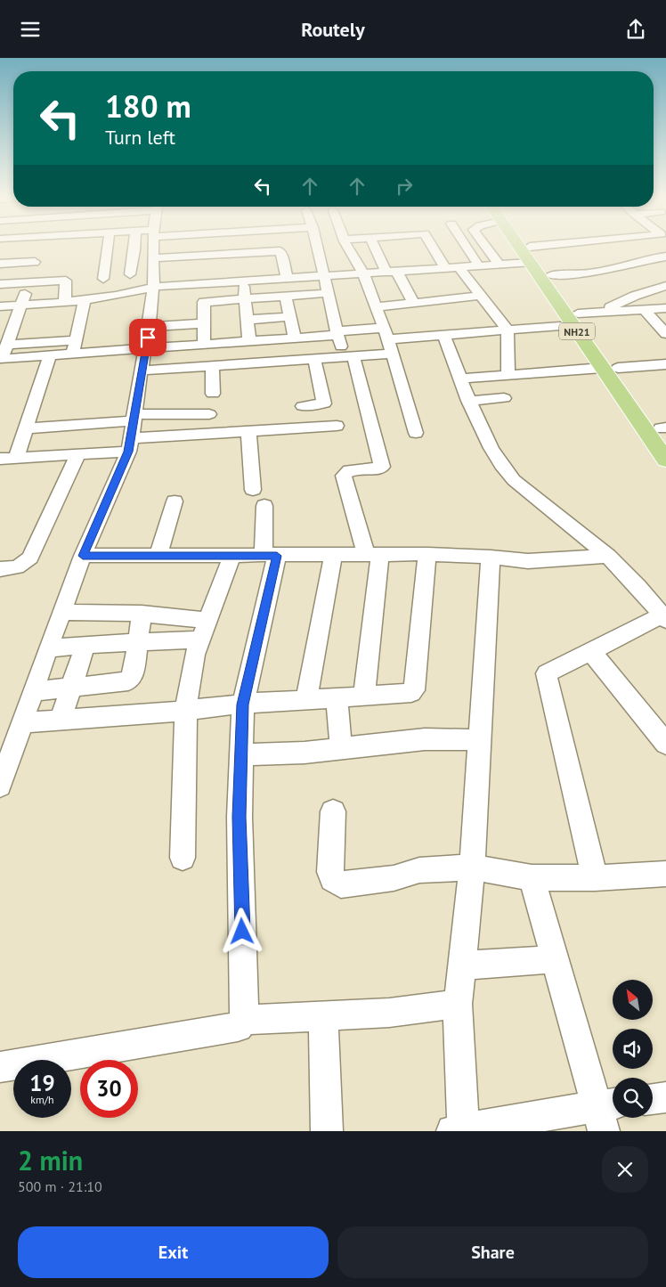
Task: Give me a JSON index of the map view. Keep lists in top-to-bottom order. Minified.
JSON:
{"streets":{"highway":["NH21"]},"north":"top left","page":{"header":"Routely","turn":["180 m","Turn left"],"speed":"19 km/h","limit":"30","heading":["2 min","500 m · 21:10"],"buttons":["Exit","Share"]}}
